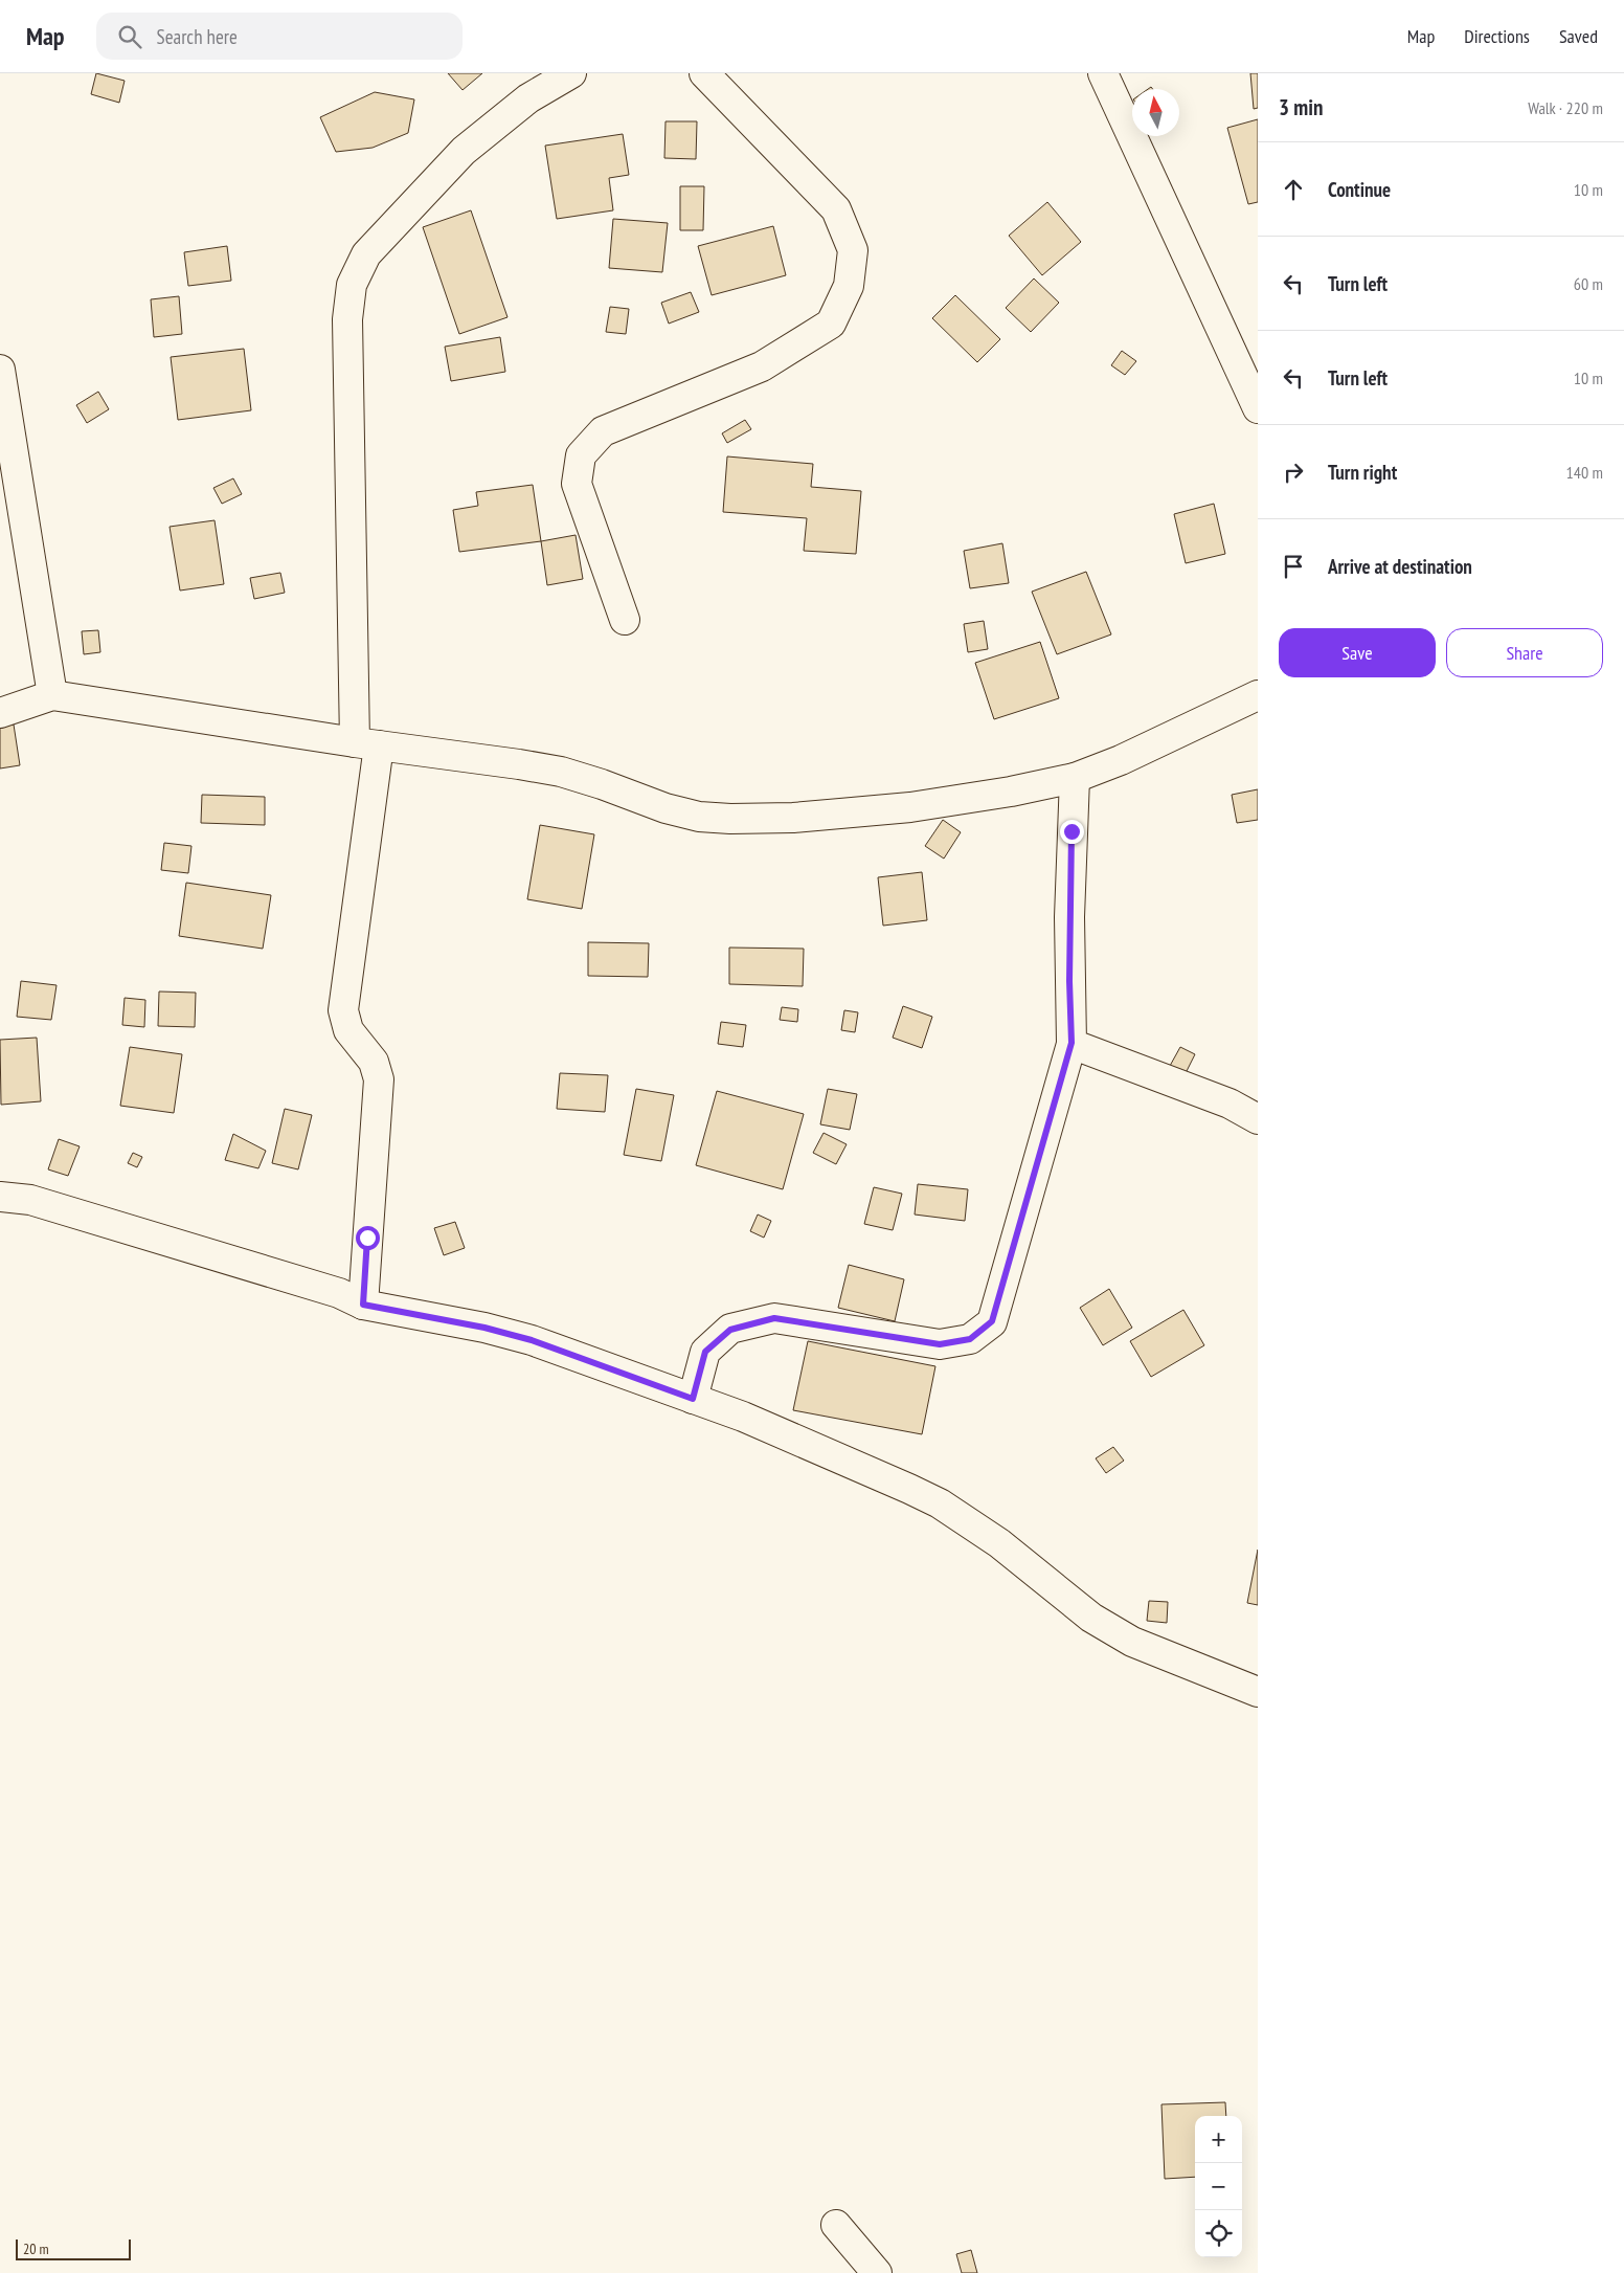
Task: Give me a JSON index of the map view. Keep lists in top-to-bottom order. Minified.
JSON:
{"scale_bar":"20 m","north":"top","page":{"header":"Map","search":"Search here","nav":["Map","Directions","Saved"],"heading":["3 min","Walk · 220 m"],"list":[["Continue","10 m"],["Turn left","60 m"],["Turn left","10 m"],["Turn right","140 m"],"Arrive at destination"],"buttons":["Save","Share"],"map_buttons":["+","−"],"scale":"20 m"}}
